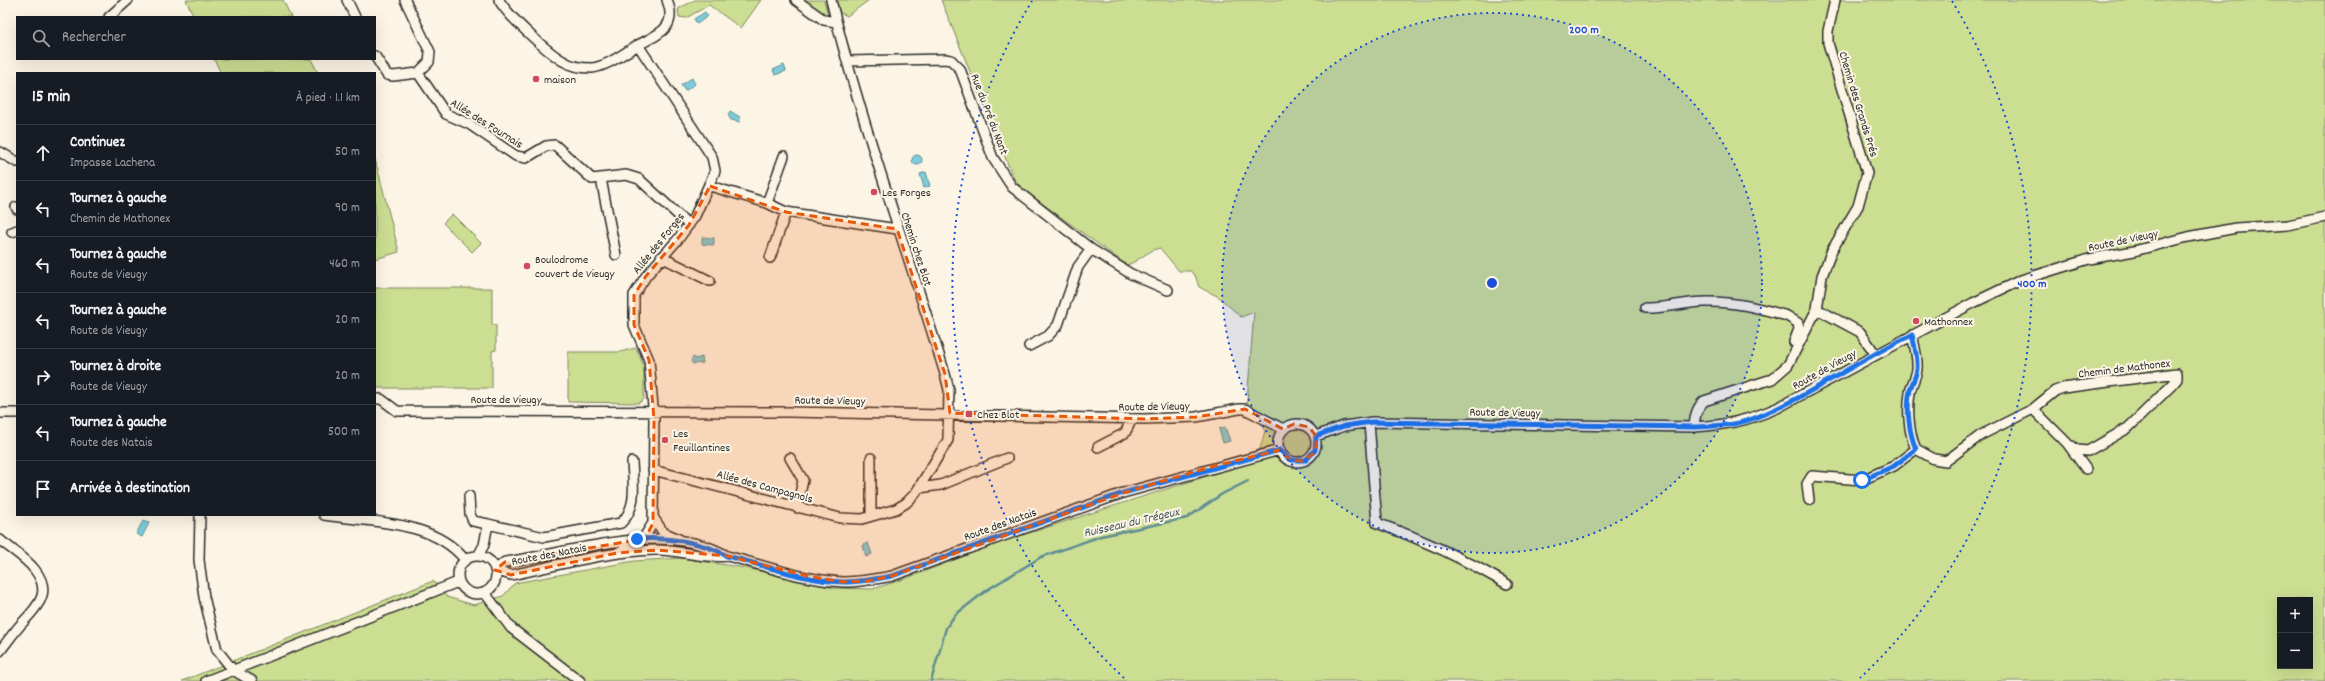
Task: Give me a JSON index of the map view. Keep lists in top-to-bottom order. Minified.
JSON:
{"streets":{"street":["Chemin des Grands Prés","Rue du Pré du Nant","Allée des Fournais","Route de Vieugy","Allée des Forges","Chemin chez Blot","Chemin de Mathonex","Allée des Campagnols","Route des Natais"]},"crossings":[["Chemin des Grands Prés","Route de Vieugy"],["Rue du Pré du Nant","Chemin chez Blot"],["Allée des Fournais","Allée des Forges"],["Route de Vieugy","Allée des Forges"],["Route de Vieugy","Chemin chez Blot"],["Route de Vieugy","Allée des Campagnols"],["Route de Vieugy","Route des Natais"],["Allée des Forges","Allée des Campagnols"],["Allée des Forges","Route des Natais"],["Chemin chez Blot","Allée des Campagnols"]],"water":["Ruisseau du Trégeux"],"places":{"other":["maison","Les Forges","Boulodrome couvert de Vieugy","Mathonnex","Les Feuillantines"],"transit":["Chez Blot"]},"page":{"search":"Rechercher","heading":["15 min","À pied · 1.1 km"],"list":[["Continuez","Impasse Lachena","50 m"],["Tournez à gauche","Chemin de Mathonex","90 m"],["Tournez à gauche","Route de Vieugy","460 m"],["Tournez à gauche","Route de Vieugy","20 m"],["Tournez à droite","Route de Vieugy","20 m"],["Tournez à gauche","Route des Natais","500 m"],"Arrivée à destination"],"map_buttons":["+","−"]},"rings":["200 m","400 m"]}
